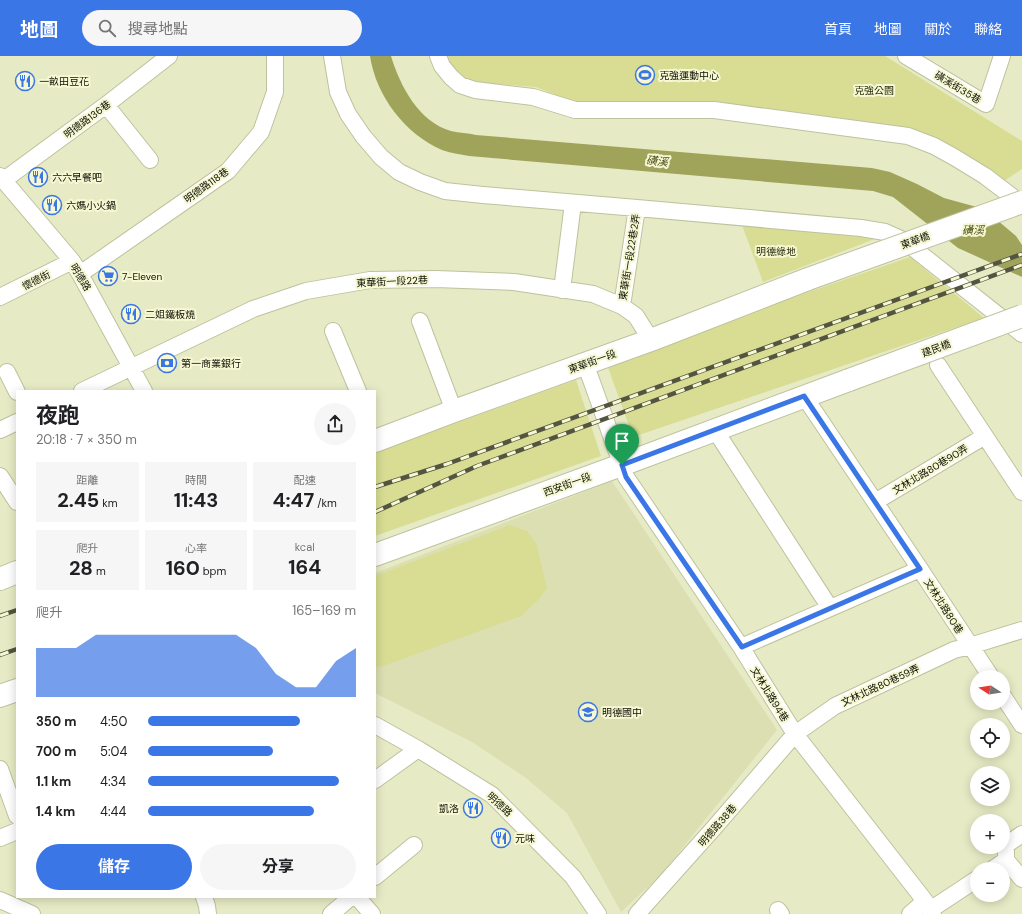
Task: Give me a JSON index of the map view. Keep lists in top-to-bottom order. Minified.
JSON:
{"streets":{"street":["磺溪街35巷","明德路136巷","明德路118巷","東華橋","東華街一段22巷2弄","明德路","懷德街","東華街一段22巷","建民橋","東華街一段","文林北路80巷90弄","西安街一段","文林北路80巷","文林北路80巷59弄","文林北路94巷","明德路38巷"]},"crossings":[["明德路136巷","明德路"],["明德路118巷","明德路"],["明德路118巷","懷德街"],["東華橋","東華街一段"],["東華街一段22巷2弄","東華街一段22巷"],["明德路","懷德街"],["明德路","東華街一段22巷"],["東華街一段22巷","東華街一段"],["建民橋","西安街一段"],["東華街一段","文林北路94巷"],["文林北路80巷90弄","文林北路80巷"],["西安街一段","文林北路80巷"],["西安街一段","文林北路94巷"],["文林北路80巷","文林北路80巷59弄"],["文林北路80巷59弄","文林北路94巷"],["文林北路80巷59弄","明德路38巷"],["文林北路94巷","明德路38巷"]],"water":["磺溪"],"parks":["克強公園","明德綠地"],"places":{"sports":["克強運動中心"],"restaurant":["一畝田豆花","六六早餐吧","六媽小火鍋","二姐鐵板燒","凱洛","元味"],"supermarket":["7-Eleven"],"bank":["第一商業銀行"],"school or university":["明德國中"]},"north":"left","page":{"header":"地圖","search":"搜尋地點","nav":["首頁","地圖","關於","聯絡"],"heading":["夜跑","20:18 · 7 × 350 m"],"stats":[["距離","2.45 km"],["時間","11:43"],["配速","4:47 /km"],["爬升","28 m"],["心率","160 bpm"],["kcal","164"]],"chart":["爬升","165–169 m"],"map_buttons":["+","−"],"list":[{"name":"350 m","note":"4:50"},{"name":"700 m","note":"5:04"},{"name":"1.1 km","note":"4:34"},{"name":"1.4 km","note":"4:44"}],"buttons":["儲存","分享"]}}
